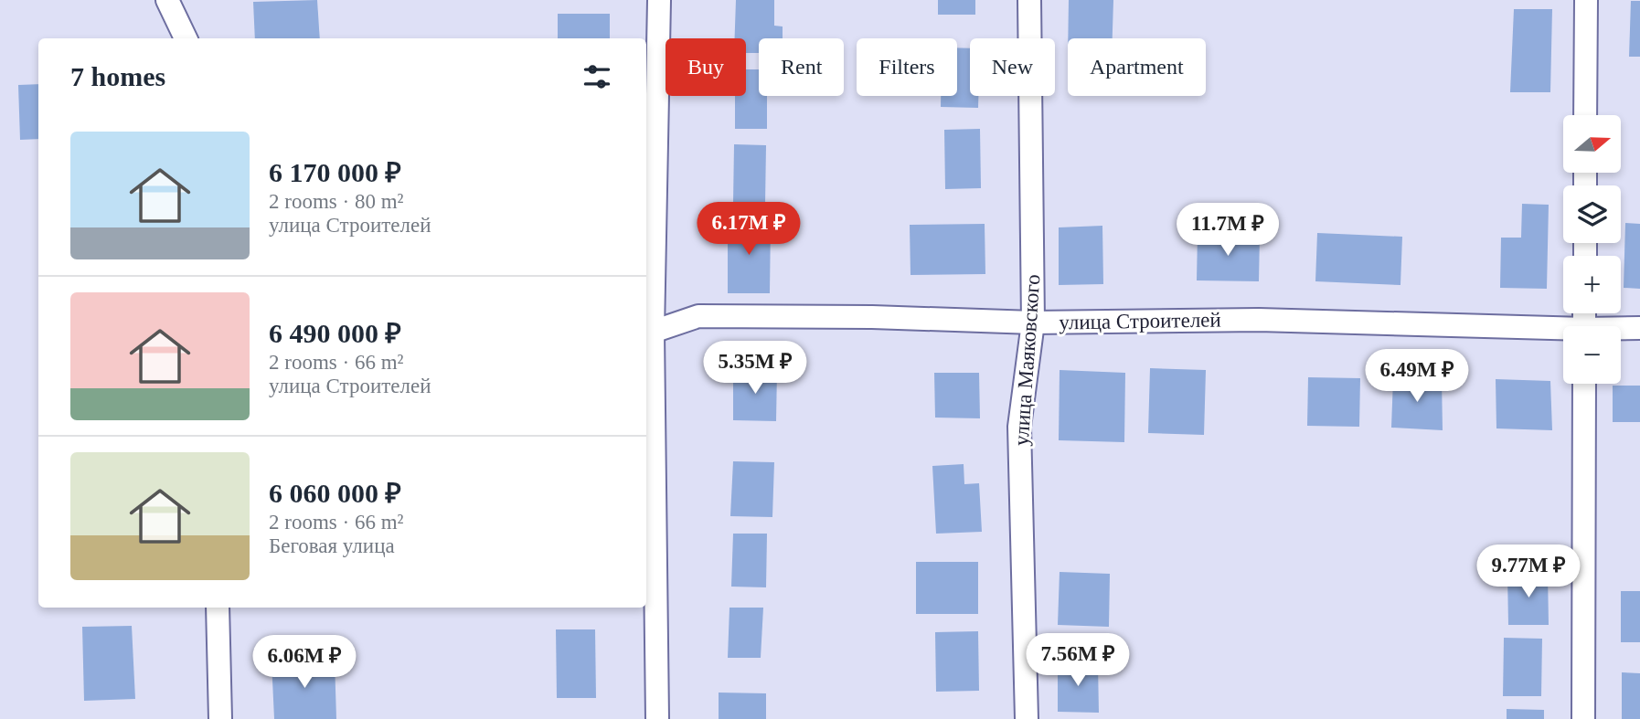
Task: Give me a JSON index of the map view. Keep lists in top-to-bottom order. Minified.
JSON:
{"streets":{"street":["улица Строителей","улица Маяковского"]},"crossings":[["улица Строителей","улица Маяковского"]],"north":"right","page":{"chip":["Buy","Rent","Filters","New","Apartment"],"heading":"7 homes","map_buttons":["+","−"],"list":[{"name":"6 170 000 ₽","note":"2 rooms · 80 m² · улица Строителей"},{"name":"6 490 000 ₽","note":"2 rooms · 66 m² · улица Строителей"},{"name":"6 060 000 ₽","note":"2 rooms · 66 m² · Беговая улица"}],"price":["6.17M ₽","11.7M ₽","5.35M ₽","6.49M ₽","9.77M ₽","7.56M ₽","6.06M ₽"]}}
